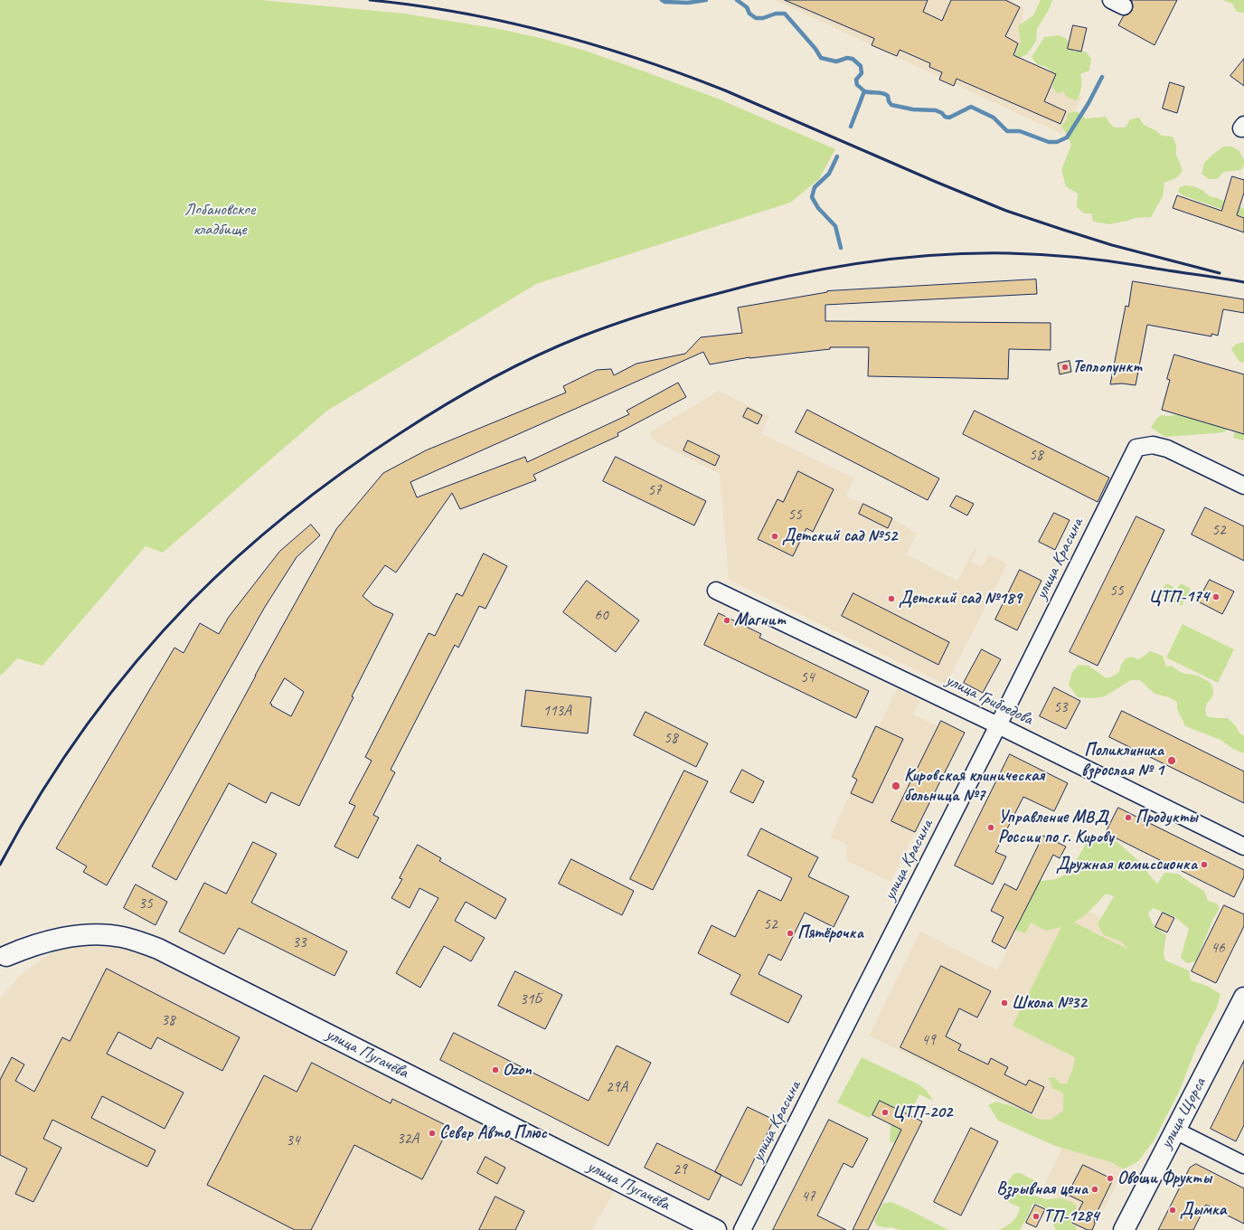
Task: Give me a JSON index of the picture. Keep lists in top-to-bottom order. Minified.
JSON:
{"streets":{"street":["улица Красина","улица Грибоедова","улица Пугачёва","улица Щорса"]},"crossings":[["улица Красина","улица Грибоедова"]],"parks":["Лобановское кладбище"],"places":["Теплопункт","Детский сад №52","ЦТП-174","Детский сад №189","Магнит","Поликлиника взрослая № 1","Кировская клиническая больница №7","Продукты","Управление МВД России по г. Кирову","Дружная комиссионка","Пятёрочка","Школа №32","Ozon","ЦТП-202","Север Авто Плюс","Овощи Фрукты","Взрывная цена","Дымка","ТП-1284"],"house_numbers":["58","57","55","52","55","60","54","53","113А","58","35","52","33","46","31Б","38","49","29А","32А","34","29","47"]}
